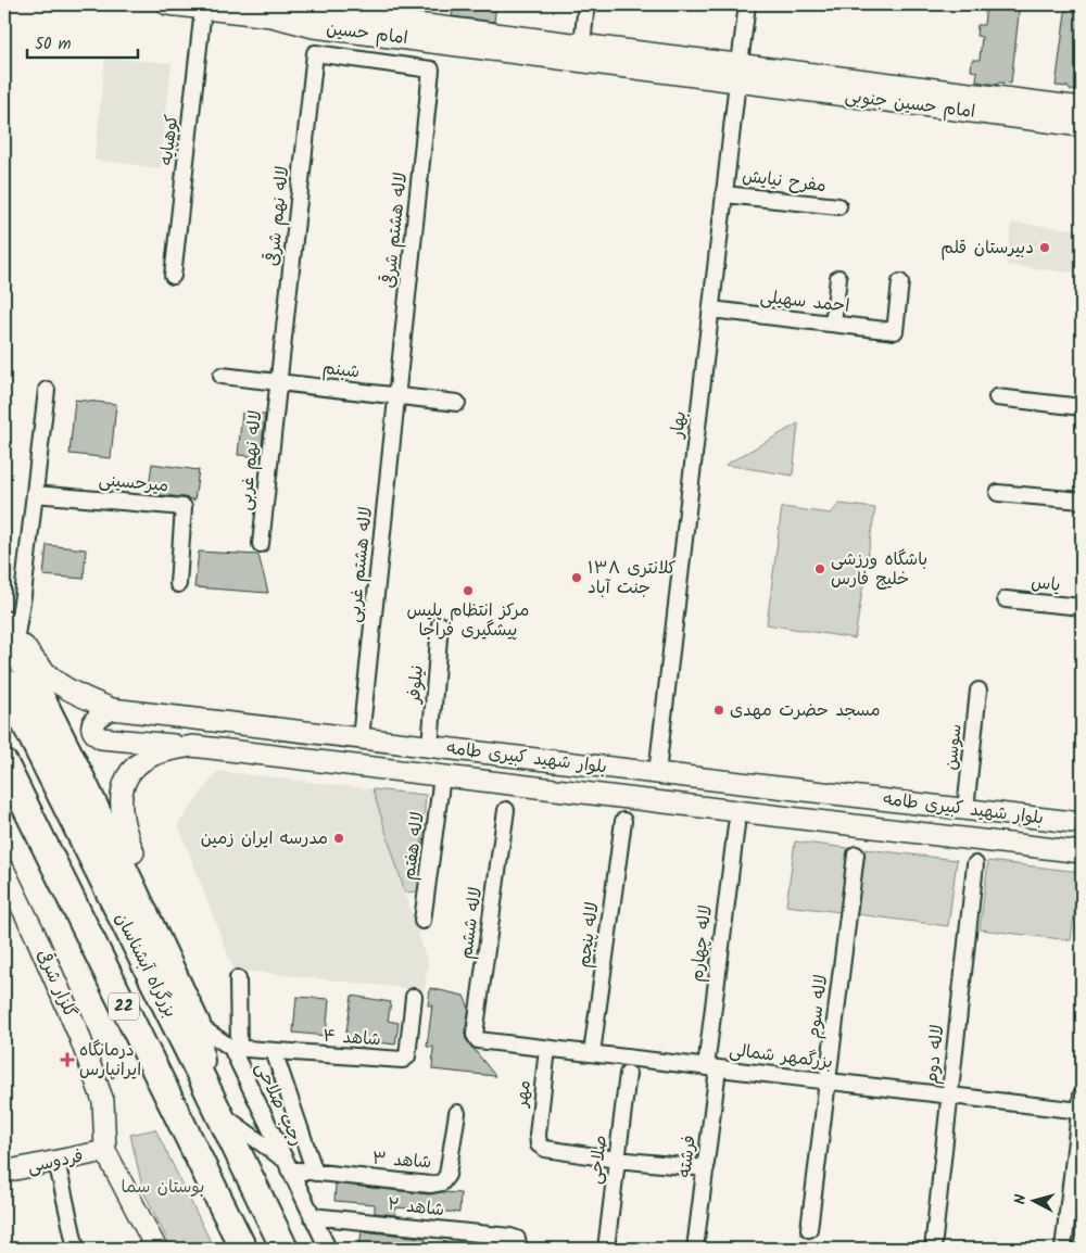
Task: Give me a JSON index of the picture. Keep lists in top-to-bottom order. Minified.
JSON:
{"streets":{"highway":["بزرگراه آبشناسان","22"],"main road":["امام حسین","امام حسین جنوبی","بلوار شهید کبیری طامه","گلزار شرقی","فردوسی"],"street":["کوهپایه","مفرح نیایش","لاله نهم شرقی","لاله هشتم شرقی","احمد سهیلی","شبنم","بهار","لاله نهم غربی","میرحسینی","لاله هشتم غربی","یاس","نیلوفر","سوسن","لاله هفتم","لاله ششم","لاله پنجم","لاله چهارم","لاله سوم","شاهد ۴","لاله دوم","بزرگمهر شمالی","مهر","رجب صلاحی","فرشته","صلاحی","شاهد ۳","شاهد ۲"]},"crossings":[["امام حسین","امام حسین جنوبی"],["امام حسین","کوهپایه"],["امام حسین","بهار"],["امام حسین جنوبی","بهار"],["مفرح نیایش","بهار"],["لاله نهم شرقی","لاله هشتم شرقی"],["لاله نهم شرقی","شبنم"],["لاله نهم شرقی","لاله نهم غربی"],["لاله هشتم شرقی","شبنم"],["لاله هشتم شرقی","لاله هشتم غربی"],["احمد سهیلی","بهار"],["شبنم","لاله نهم غربی"],["شبنم","لاله هشتم غربی"],["بهار","بلوار شهید کبیری طامه"],["لاله هشتم غربی","بلوار شهید کبیری طامه"],["نیلوفر","بلوار شهید کبیری طامه"],["سوسن","بلوار شهید کبیری طامه"],["بلوار شهید کبیری طامه","لاله هفتم"],["لاله ششم","بزرگمهر شمالی"],["لاله پنجم","بزرگمهر شمالی"],["لاله چهارم","بزرگمهر شمالی"],["لاله چهارم","فرشته"],["گلزار شرقی","فردوسی"],["لاله سوم","بزرگمهر شمالی"],["شاهد ۴","رجب صلاحی"],["لاله دوم","بزرگمهر شمالی"],["بزرگمهر شمالی","مهر"],["بزرگمهر شمالی","فرشته"],["مهر","صلاحی"],["رجب صلاحی","شاهد ۳"],["رجب صلاحی","شاهد ۲"]],"parks":["بوستان سما"],"places":{"other":["دبیرستان قلم","باشگاه ورزشی خلیج فارس","کلانتری ۱۳۸ جنت آباد","مرکز انتظام پلیس پیشگیری فراجا","مسجد حضرت مهدی","مدرسه ایران زمین"],"health":["درمانگاه ایرانپارس"]},"scale_bar":"50 m","north":"left"}
